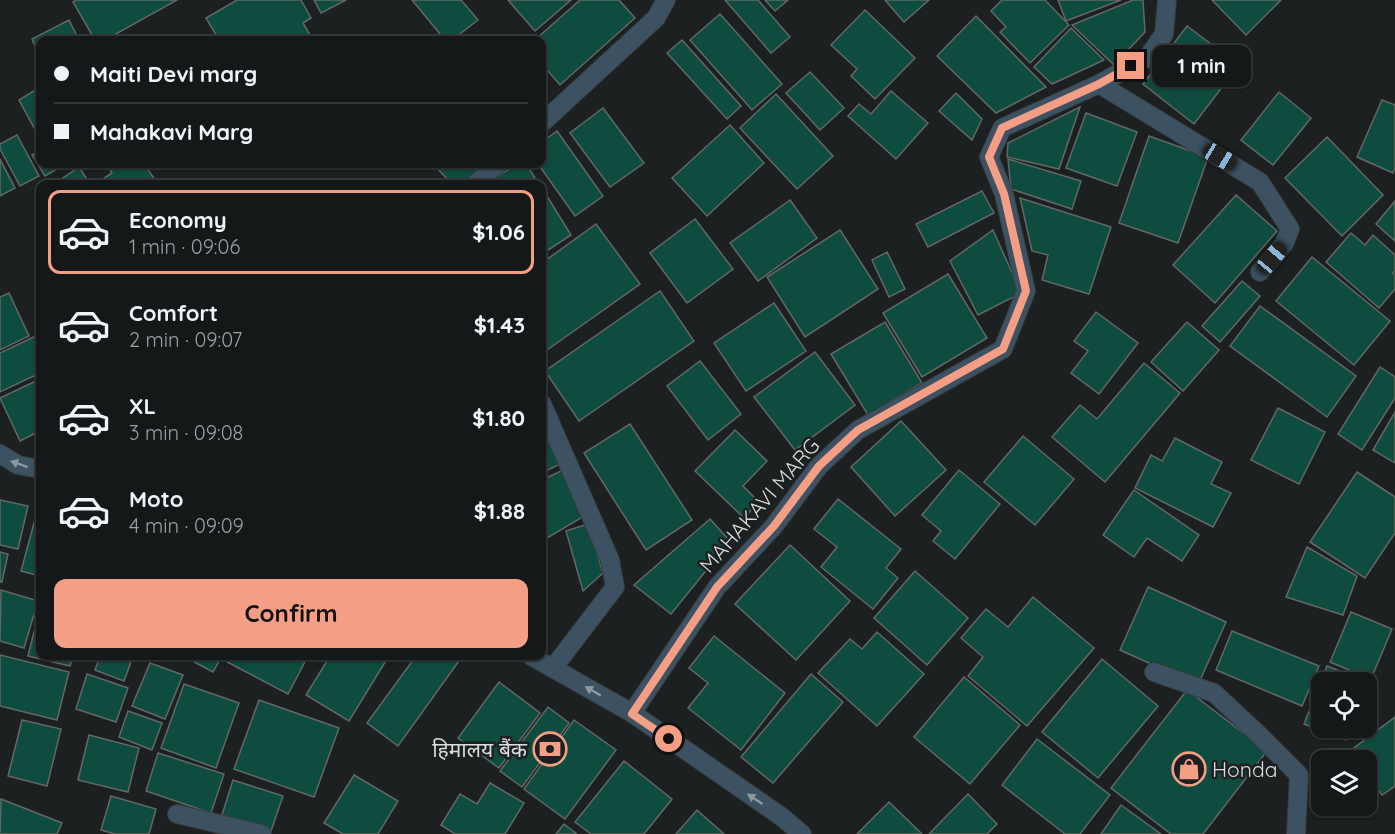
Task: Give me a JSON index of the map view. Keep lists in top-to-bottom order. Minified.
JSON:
{"streets":{"street":["MAHAKAVI MARG"]},"places":{"bank":["हिमालय बैंक"],"shop":["Honda"]},"page":{"banner":["Maiti Devi marg","Mahakavi Marg"],"bubble":"1 min","list":[{"name":"Economy","note":"1 min · 09:06","value":"$1.06"},{"name":"Comfort","note":"2 min · 09:07","value":"$1.43"},{"name":"XL","note":"3 min · 09:08","value":"$1.80"},{"name":"Moto","note":"4 min · 09:09","value":"$1.88"}],"buttons":"Confirm"}}
